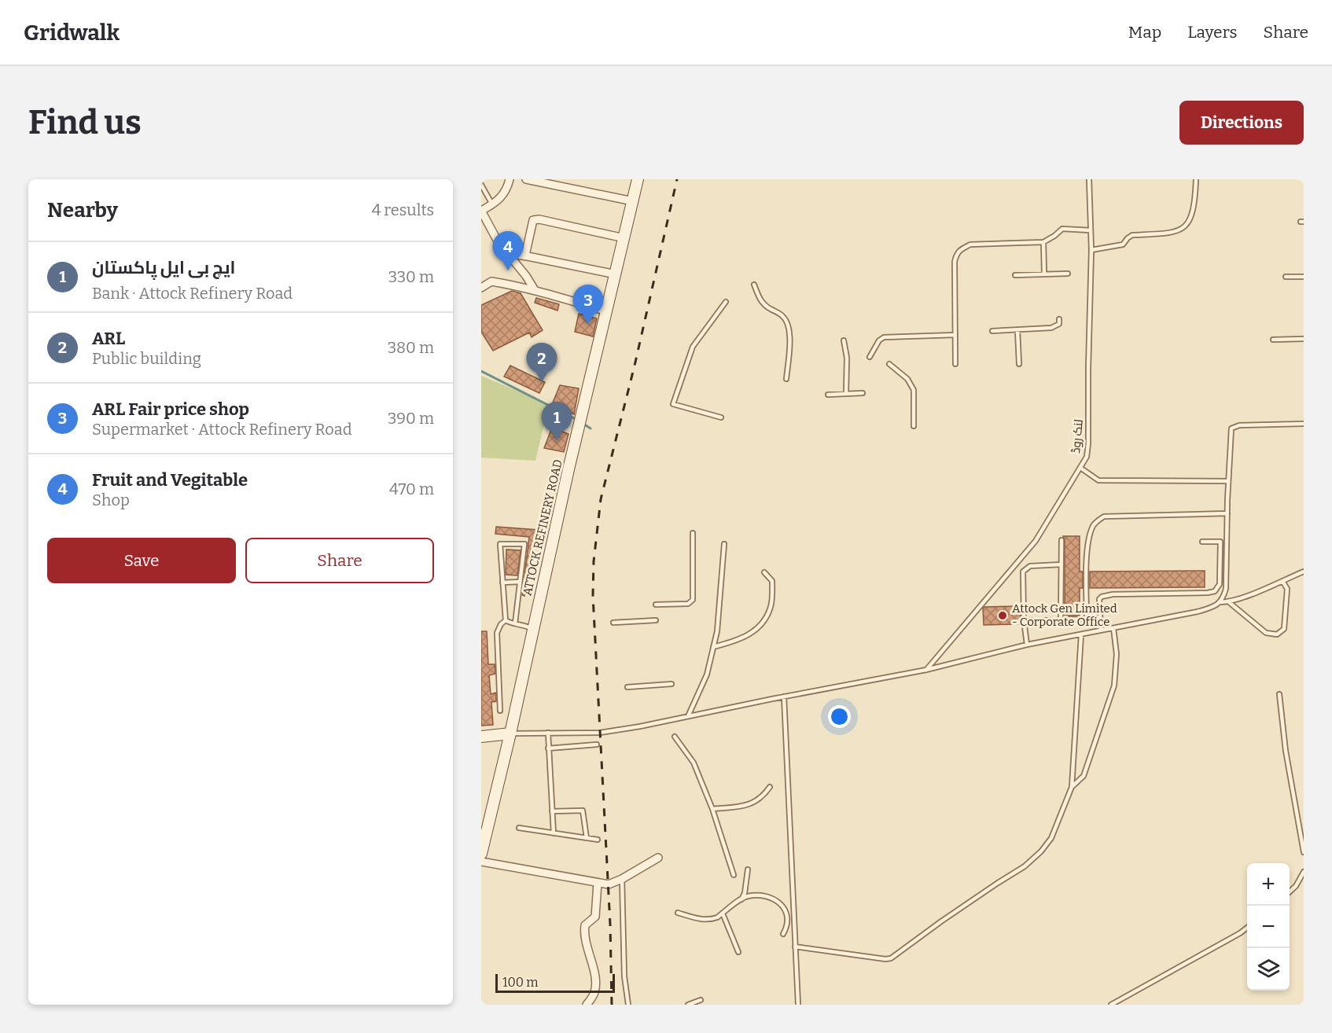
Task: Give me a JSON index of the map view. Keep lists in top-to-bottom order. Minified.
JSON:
{"streets":{"street":["ATTOCK REFINERY ROAD"],"lane":["لنک روڈ"]},"places":["Attock Gen Limited - Corporate Office"],"scale_bar":"100 m","page":{"header":"Gridwalk","nav":["Map","Layers","Share"],"buttons":["Directions",["Save","Share"]],"title":"Find us","heading":["Nearby","4 results"],"pins":["4","3","2","1"],"list":[{"mark":"1","name":"ایچ بی ایل پاکستان","note":"Bank · Attock Refinery Road","value":"330 m"},{"mark":"2","name":"ARL","note":"Public building","value":"380 m"},{"mark":"3","name":"ARL Fair price shop","note":"Supermarket · Attock Refinery Road","value":"390 m"},{"mark":"4","name":"Fruit and Vegitable","note":"Shop","value":"470 m"}],"map_buttons":["+","−"],"scale":"100 m"}}
